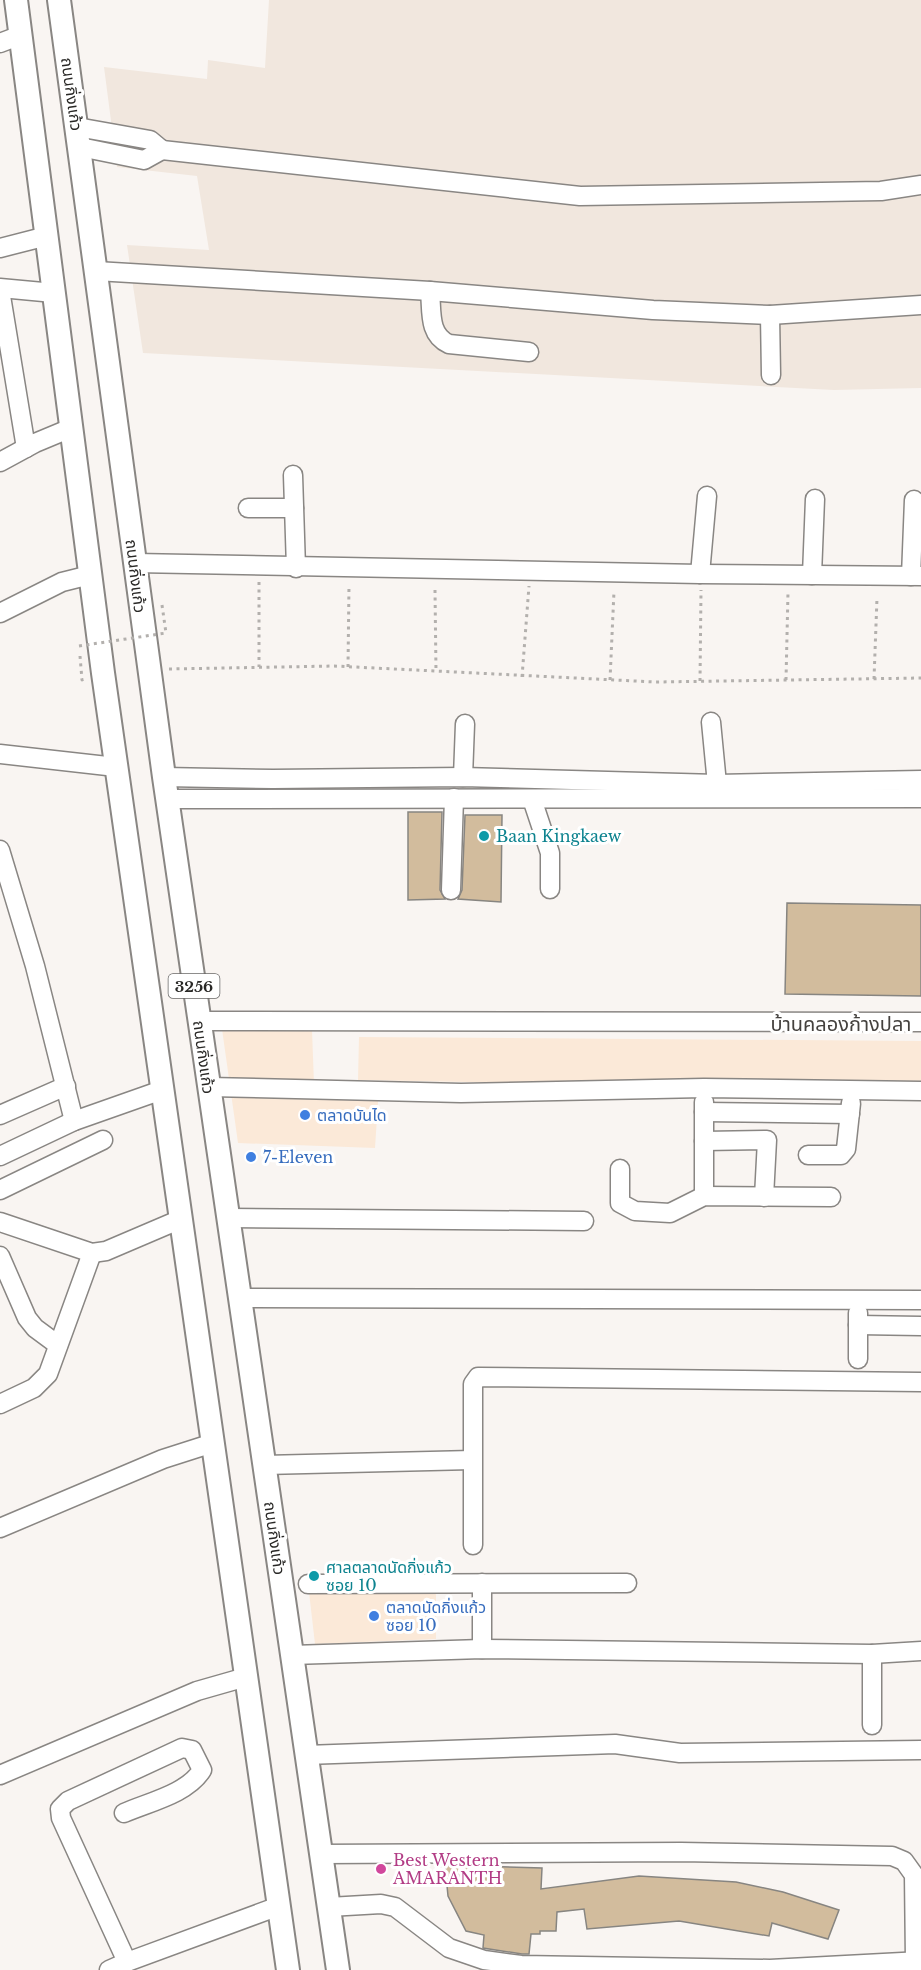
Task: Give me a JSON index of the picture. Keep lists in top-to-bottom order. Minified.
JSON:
{"streets":{"main road":["ถนนกิ่งแก้ว","3256"]},"districts":["บ้านคลองก้างปลา"],"places":["Baan Kingkaew","ตลาดบันได","7-Eleven","ศาลตลาดนัดกิ่งแก้ว ซอย 10","ตลาดนัดกิ่งแก้ว ซอย 10","Best Western AMARANTH"]}
